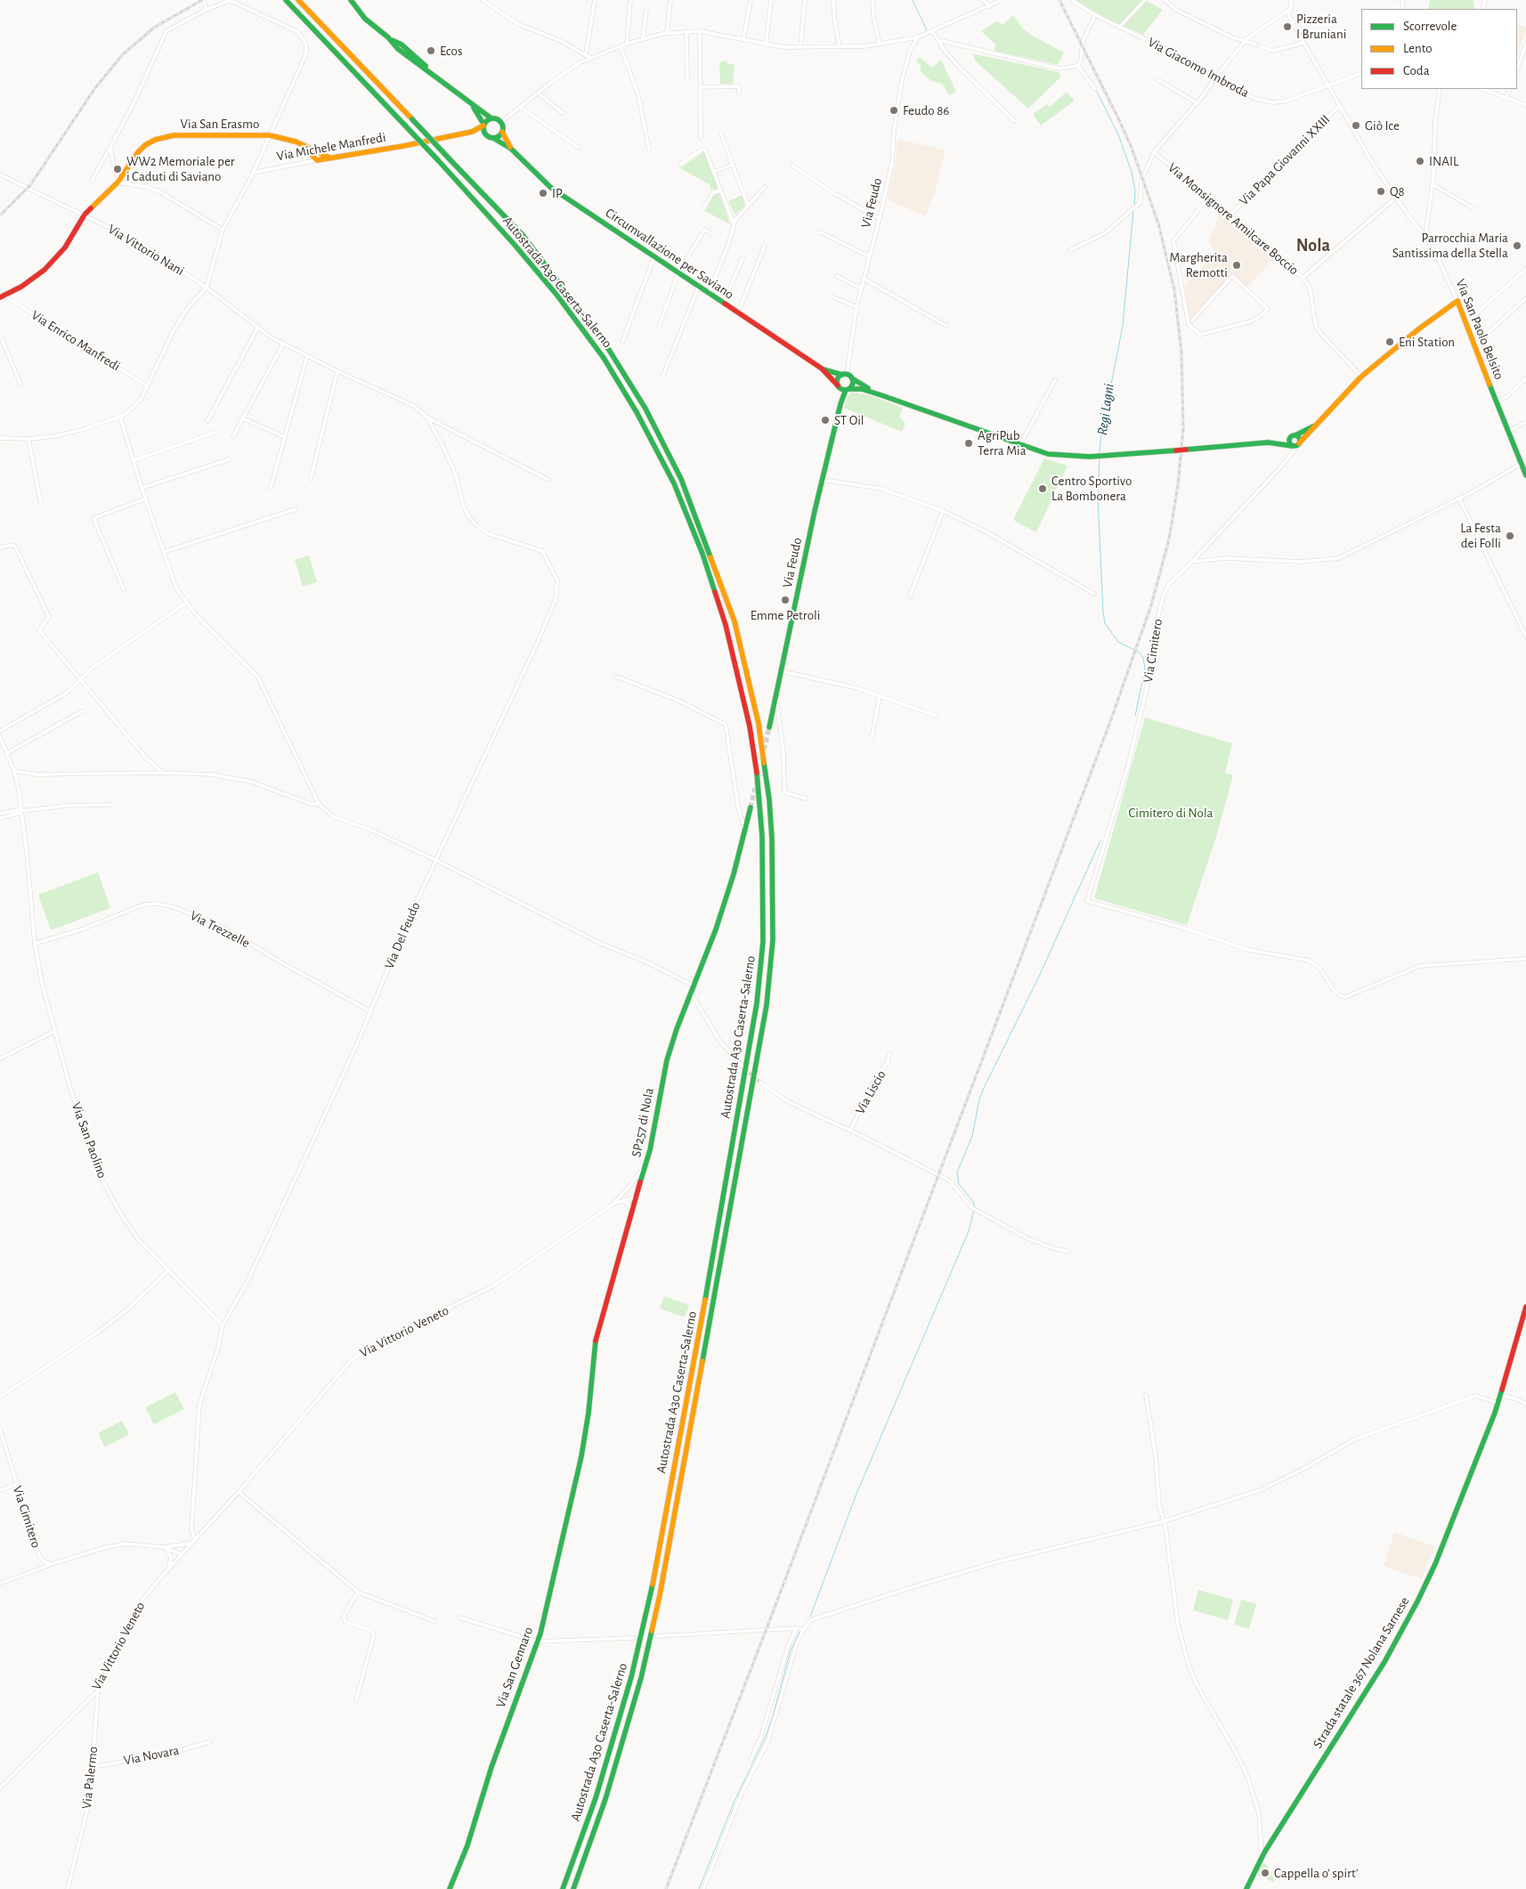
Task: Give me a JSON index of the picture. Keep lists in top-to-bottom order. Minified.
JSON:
{"streets":{"main road":["Via San Erasmo","Via Michele Manfredi","Via Feudo","Circumvallazione per Saviano","Autostrada A30 Caserta-Salerno","Via San Paolo Belsito","SP257 di Nola","Via San Gennaro","Strada statale 367 Nolana Sarnese"],"street":["Via Giacomo Imbroda","Via Papa Giovanni XXIII","Via Monsignore Amilcare Boccio","Via Vittorio Nani","Via Enrico Manfredi","Via Cimitero","Via Trezzelle","Via Del Feudo","Via Liscio","Via San Paolino","Via Vittorio Veneto","Via Novara","Via Palermo"]},"crossings":[["Via Giacomo Imbroda","Via San Paolo Belsito"],["Via San Erasmo","Via Michele Manfredi"],["Via San Erasmo","Via Vittorio Nani"],["Via San Erasmo","Via Enrico Manfredi"],["Via Papa Giovanni XXIII","Via Monsignore Amilcare Boccio"],["Via Papa Giovanni XXIII","Via San Paolo Belsito"],["Via Feudo","Circumvallazione per Saviano"],["Via Vittorio Nani","Via Del Feudo"],["Via Trezzelle","Via Del Feudo"],["Via Trezzelle","Via San Paolino"],["SP257 di Nola","Via Vittorio Veneto"],["SP257 di Nola","Via San Gennaro"],["Via Vittorio Veneto","Via Palermo"],["Via Novara","Via Palermo"]],"districts":["Nola"],"water":["Regi Lagni"],"parks":["Cimitero di Nola"],"places":["Pizzeria I Bruniani","Ecos","Feudo 86","Giò Ice","INAIL","WW2 Memoriale per i Caduti di Saviano","Q8","IP","Parrocchia Maria Santissima della Stella","Margherita Remotti","Eni Station","ST Oil","AgriPub Terra Mia","Centro Sportivo La Bombonera","La Festa dei Folli","Emme Petroli","Cappella o' spirt'"],"legend":["Scorrevole","Lento","Coda"]}
